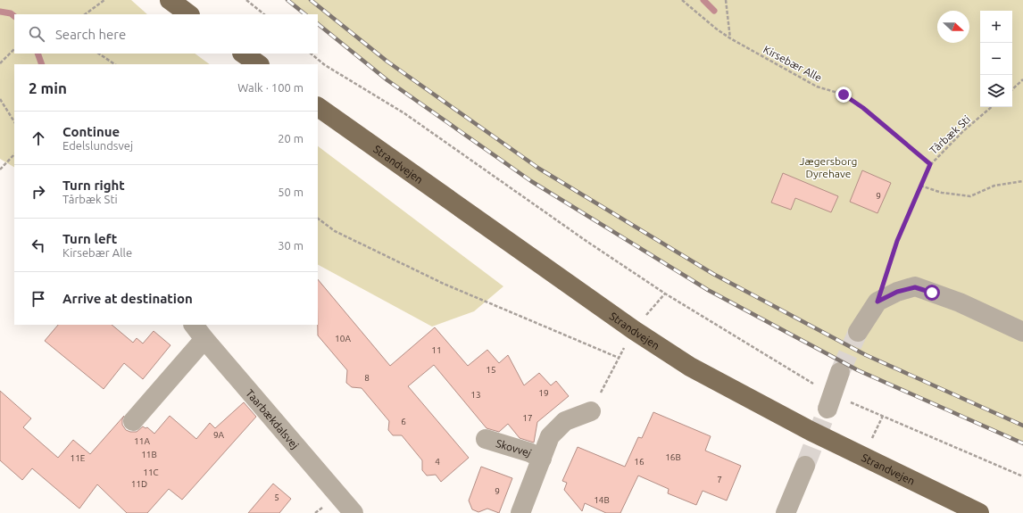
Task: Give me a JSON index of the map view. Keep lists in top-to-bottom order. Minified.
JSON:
{"streets":{"main road":["Strandvejen"],"street":["Taarbækdalsvej","Skovvej"],"path":["Kirsebær Alle","Tårbæk Sti"]},"crossings":[["Kirsebær Alle","Tårbæk Sti"]],"parks":["Jægersborg Dyrehave"],"house_numbers":["9","10A","11","15","8","19","13","17","6","9A","11A","11B","16B","11E","4","16","11C","7","11D","9","5","14B"],"north":"right","page":{"map_buttons":["+","−"],"search":"Search here","heading":["2 min","Walk · 100 m"],"list":[["Continue","Edelslundsvej","20 m"],["Turn right","Tårbæk Sti","50 m"],["Turn left","Kirsebær Alle","30 m"],"Arrive at destination"]}}
